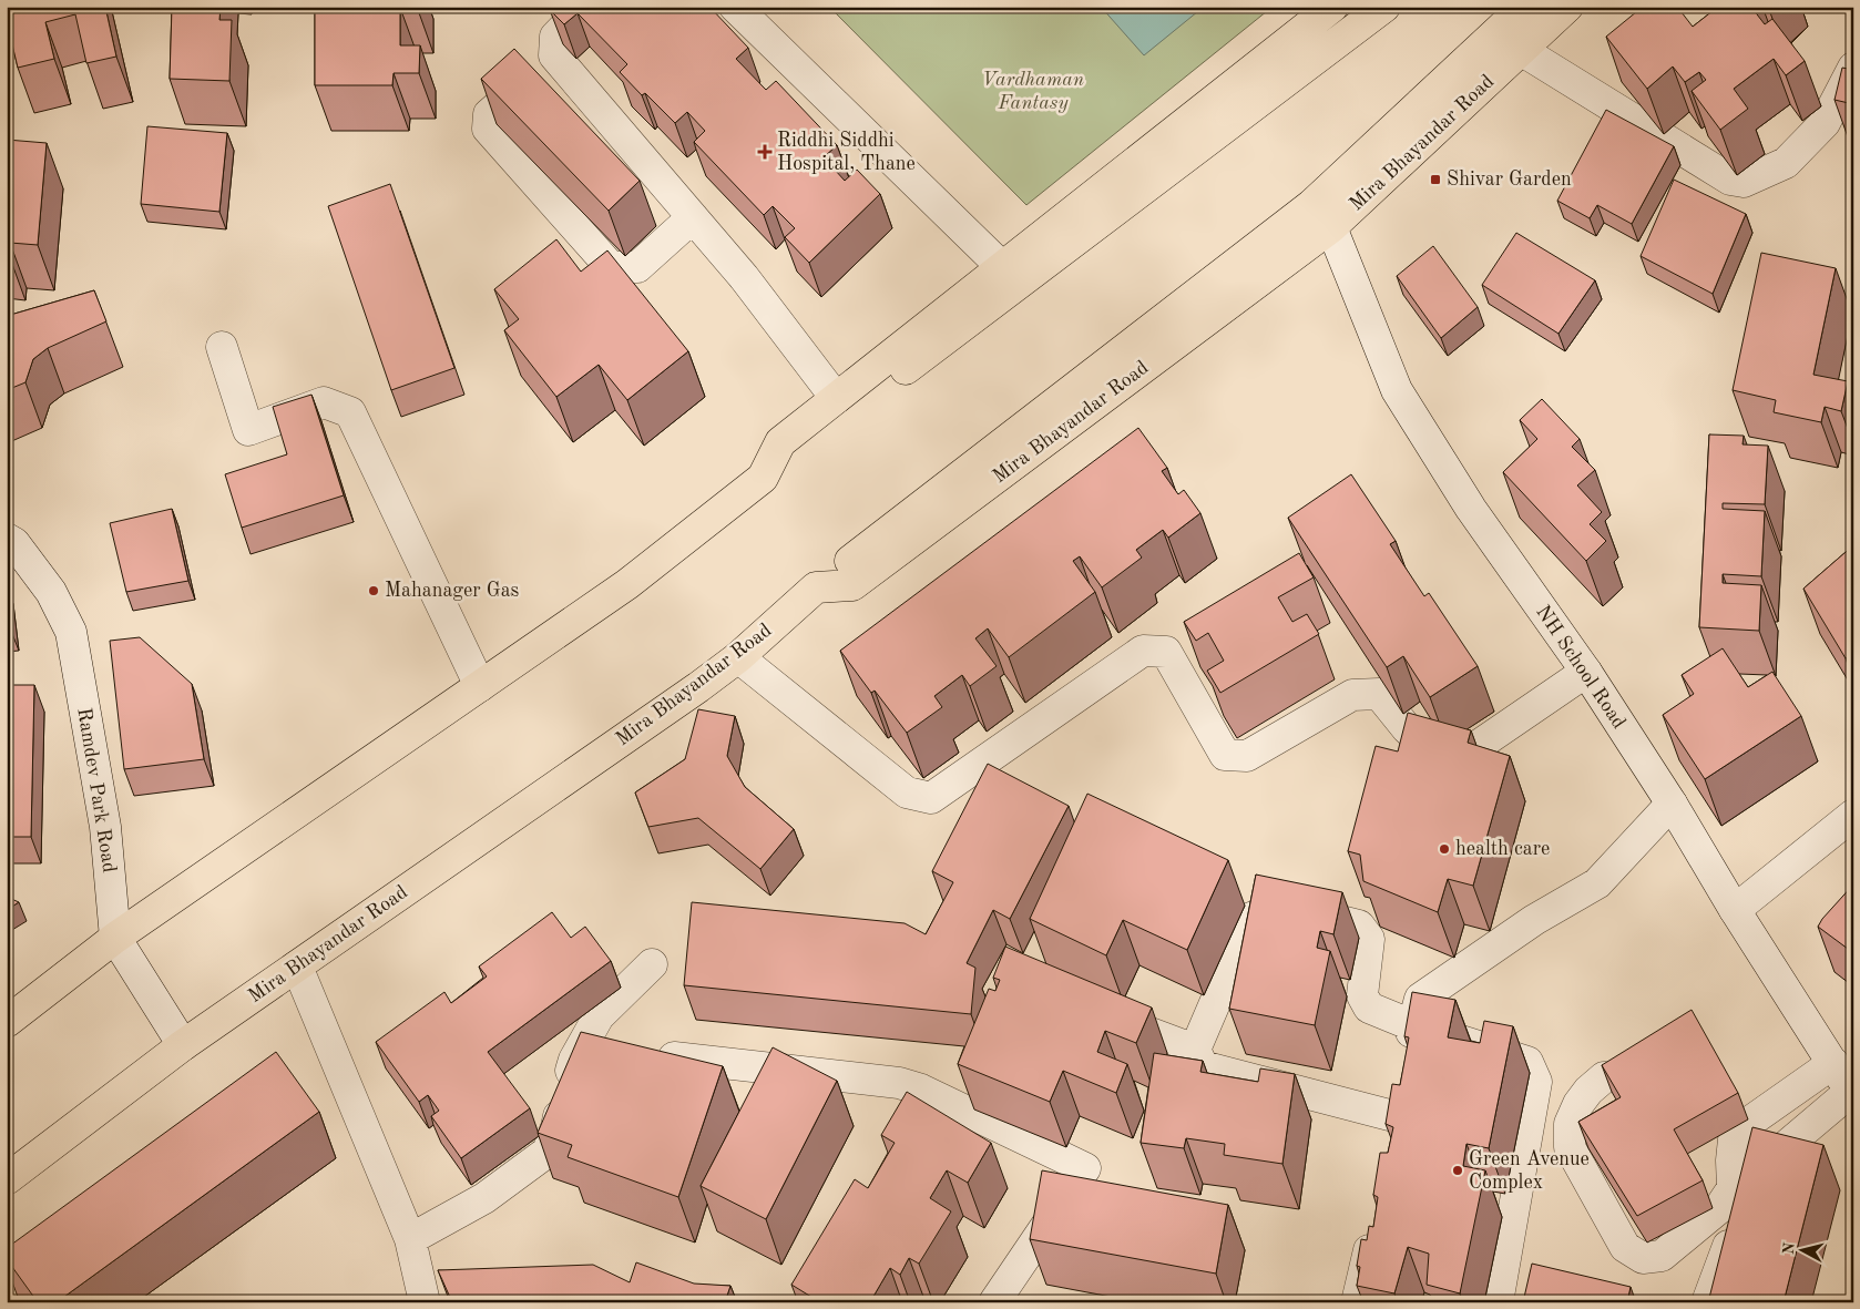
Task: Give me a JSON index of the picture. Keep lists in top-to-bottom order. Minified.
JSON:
{"streets":{"main road":["Mira Bhayandar Road"],"street":["NH School Road","Ramdev Park Road"]},"crossings":[["Mira Bhayandar Road","NH School Road"],["Mira Bhayandar Road","Ramdev Park Road"]],"parks":["Vardhaman Fantasy"],"places":{"health":["Riddhi Siddhi Hospital, Thane"],"transit":["Shivar Garden"],"other":["Mahanager Gas","health care","Green Avenue Complex"]},"north":"left"}
